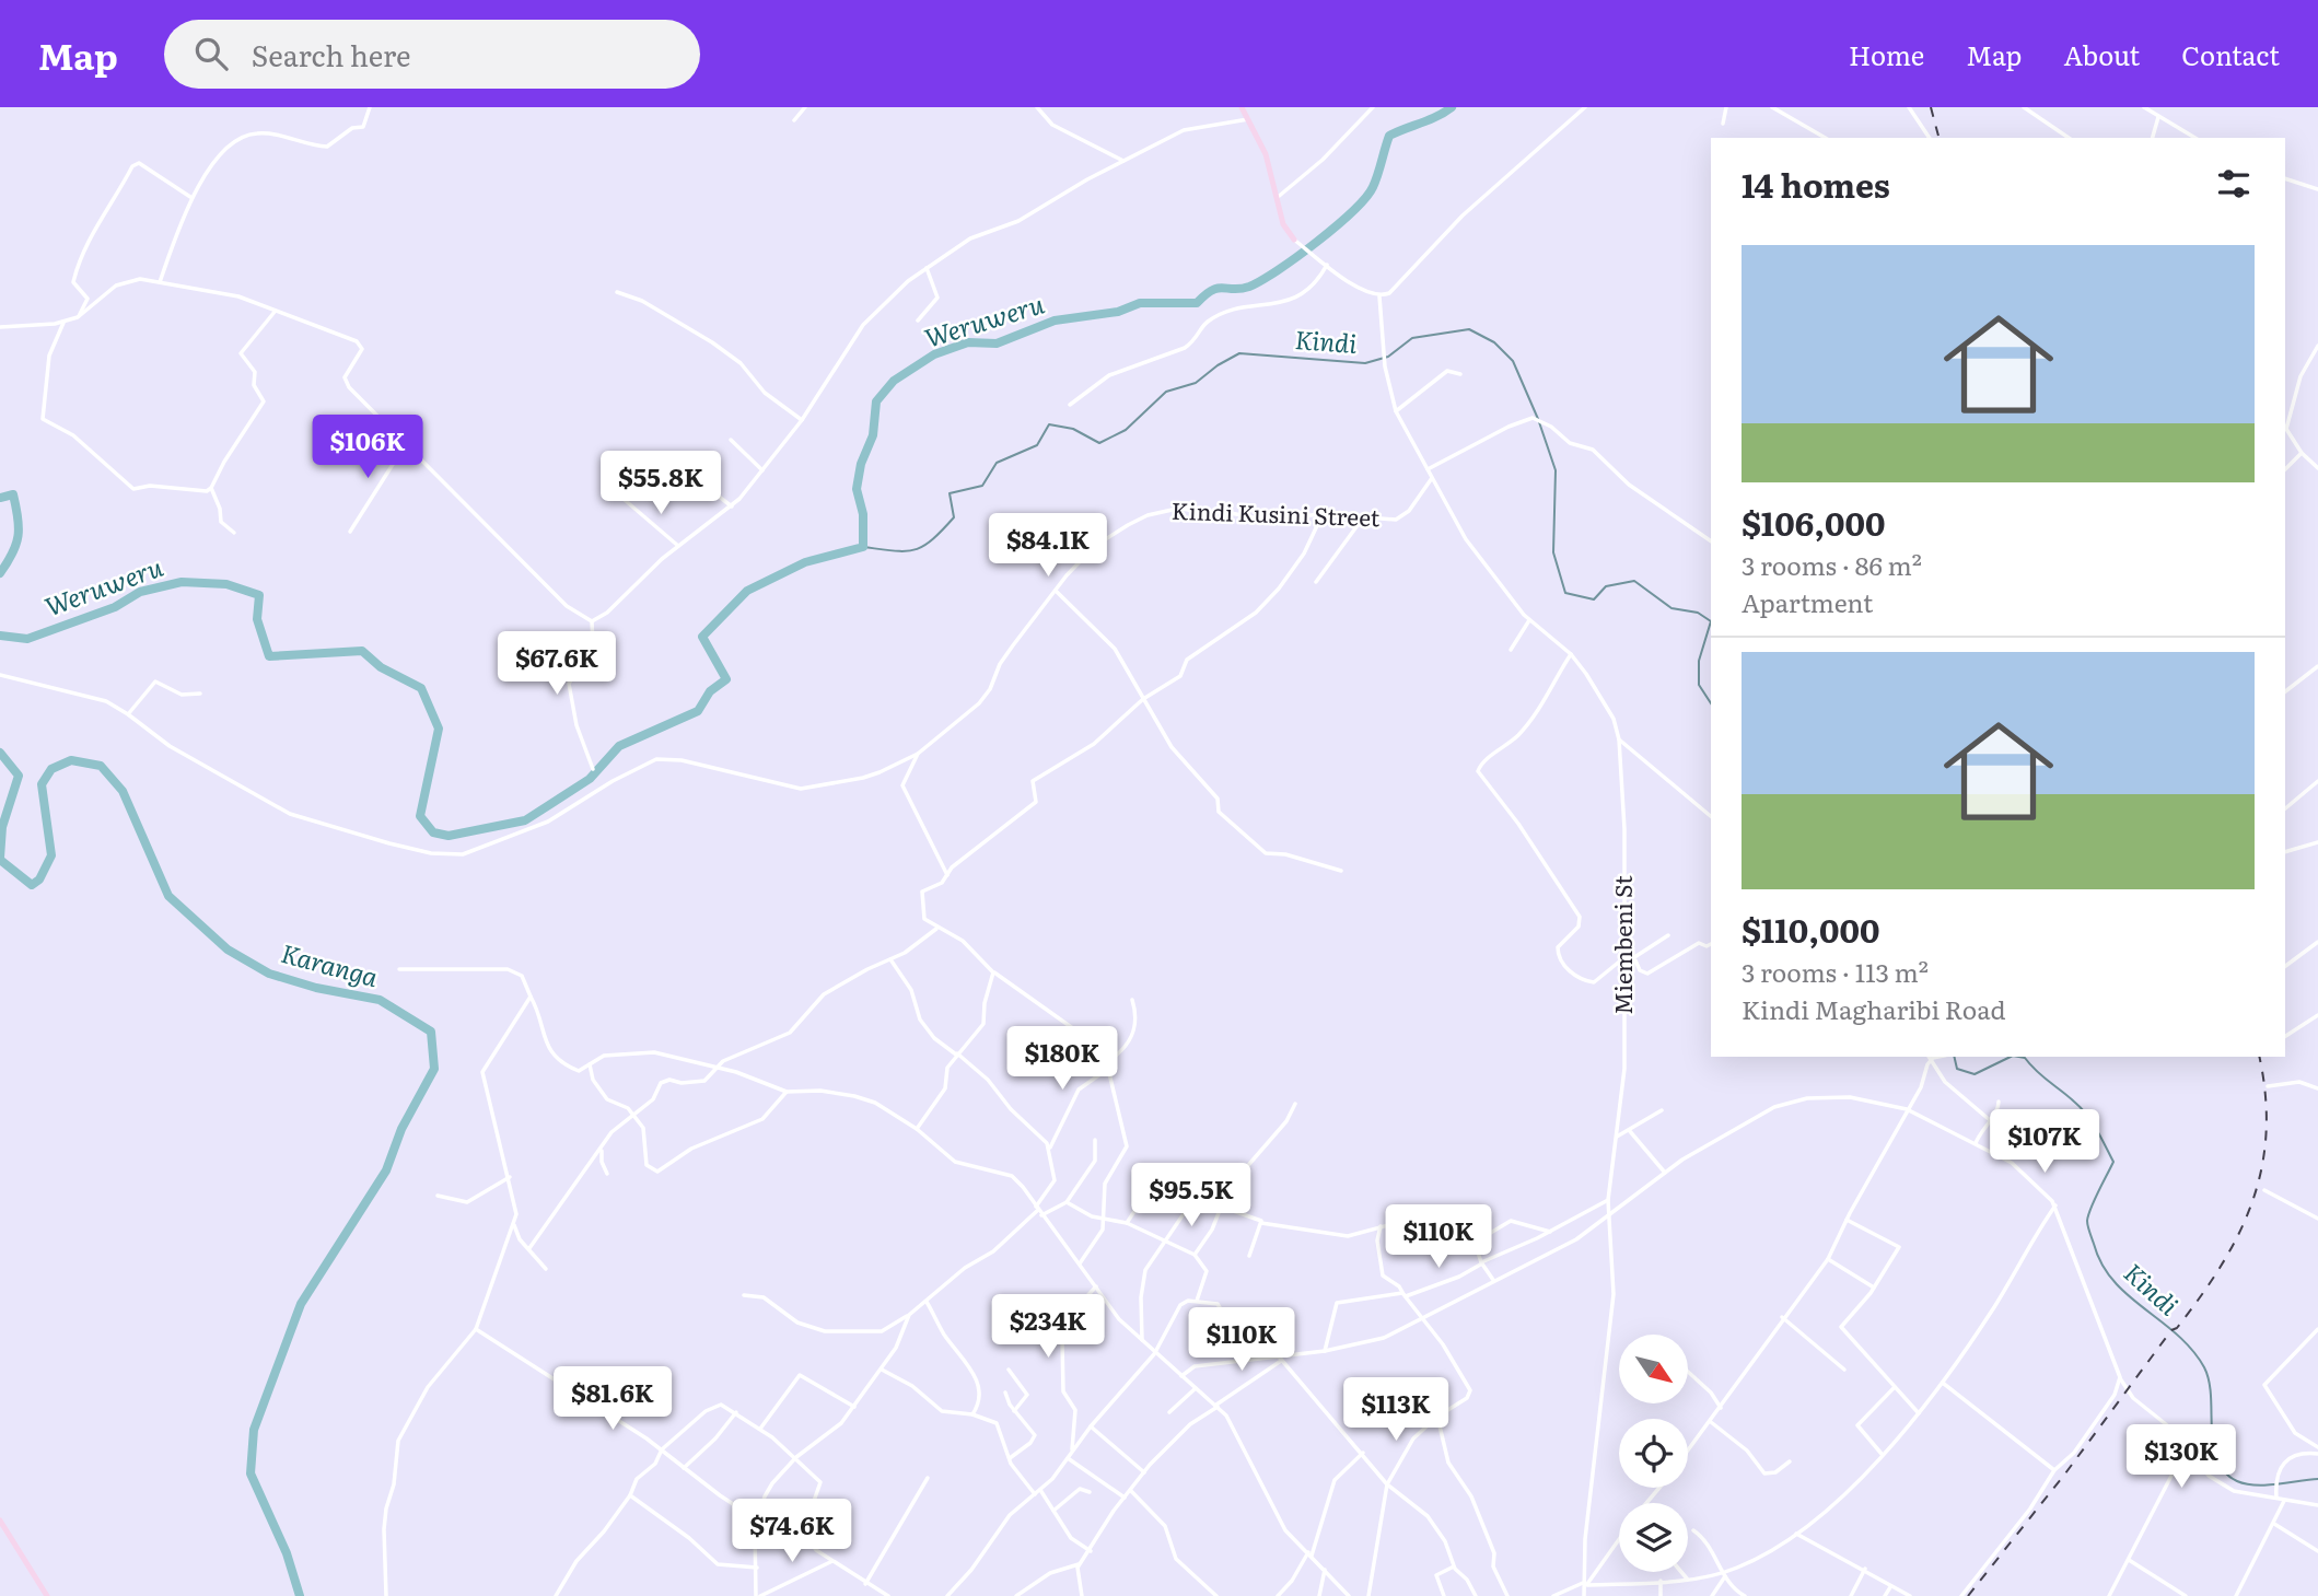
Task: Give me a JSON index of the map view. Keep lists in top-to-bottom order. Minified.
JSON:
{"streets":{"street":["Kindi Kusini Street","Miembeni St"]},"crossings":[["Kindi Kusini Street","Miembeni St"]],"water":["Weruweru","Kindi","Karanga"],"north":"bottom right","page":{"header":"Map","search":"Search here","nav":["Home","Map","About","Contact"],"heading":"14 homes","list":[{"name":"$106,000","note":"3 rooms · 86 m² · Apartment"},{"name":"$110,000","note":"3 rooms · 113 m² · Kindi Magharibi Road"}],"price":["$106K","$55.8K","$84.1K","$67.6K","$180K","$107K","$95.5K","$110K","$234K","$110K","$81.6K","$113K","$130K","$74.6K"]}}
